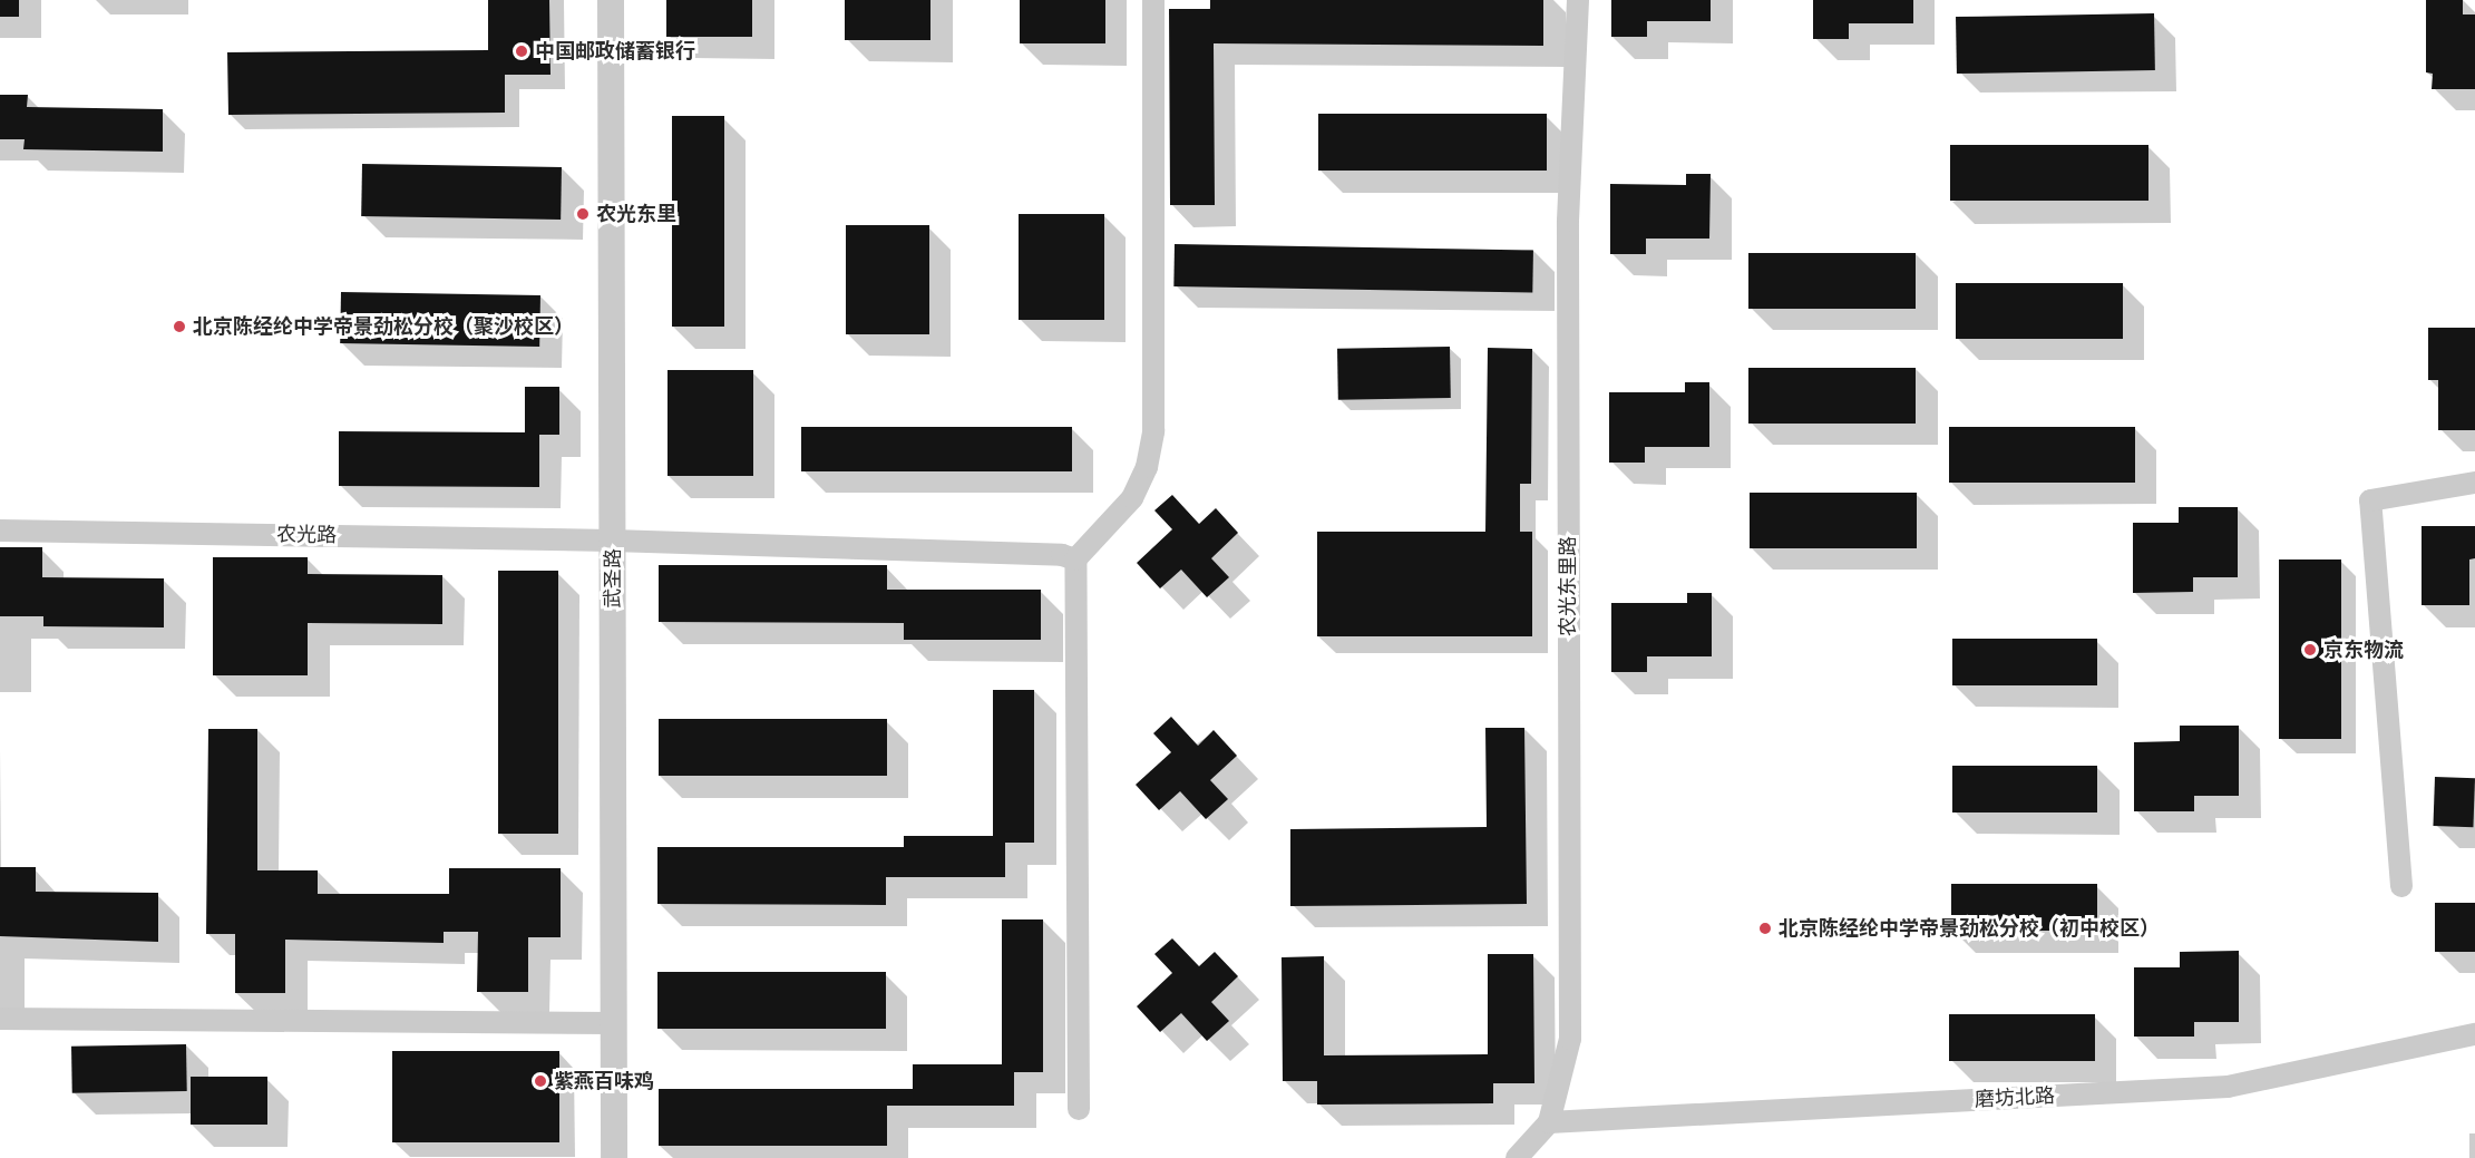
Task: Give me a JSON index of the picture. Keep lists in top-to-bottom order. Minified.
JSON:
{"streets":{"street":["农光路","武圣路","农光东里路","磨坊北路"]},"crossings":[["农光路","武圣路"],["农光东里路","磨坊北路"]],"places":["中国邮政储蓄银行","农光东里","北京陈经纶中学帝景劲松分校（聚沙校区）","京东物流","北京陈经纶中学帝景劲松分校（初中校区）","紫燕百味鸡"]}
